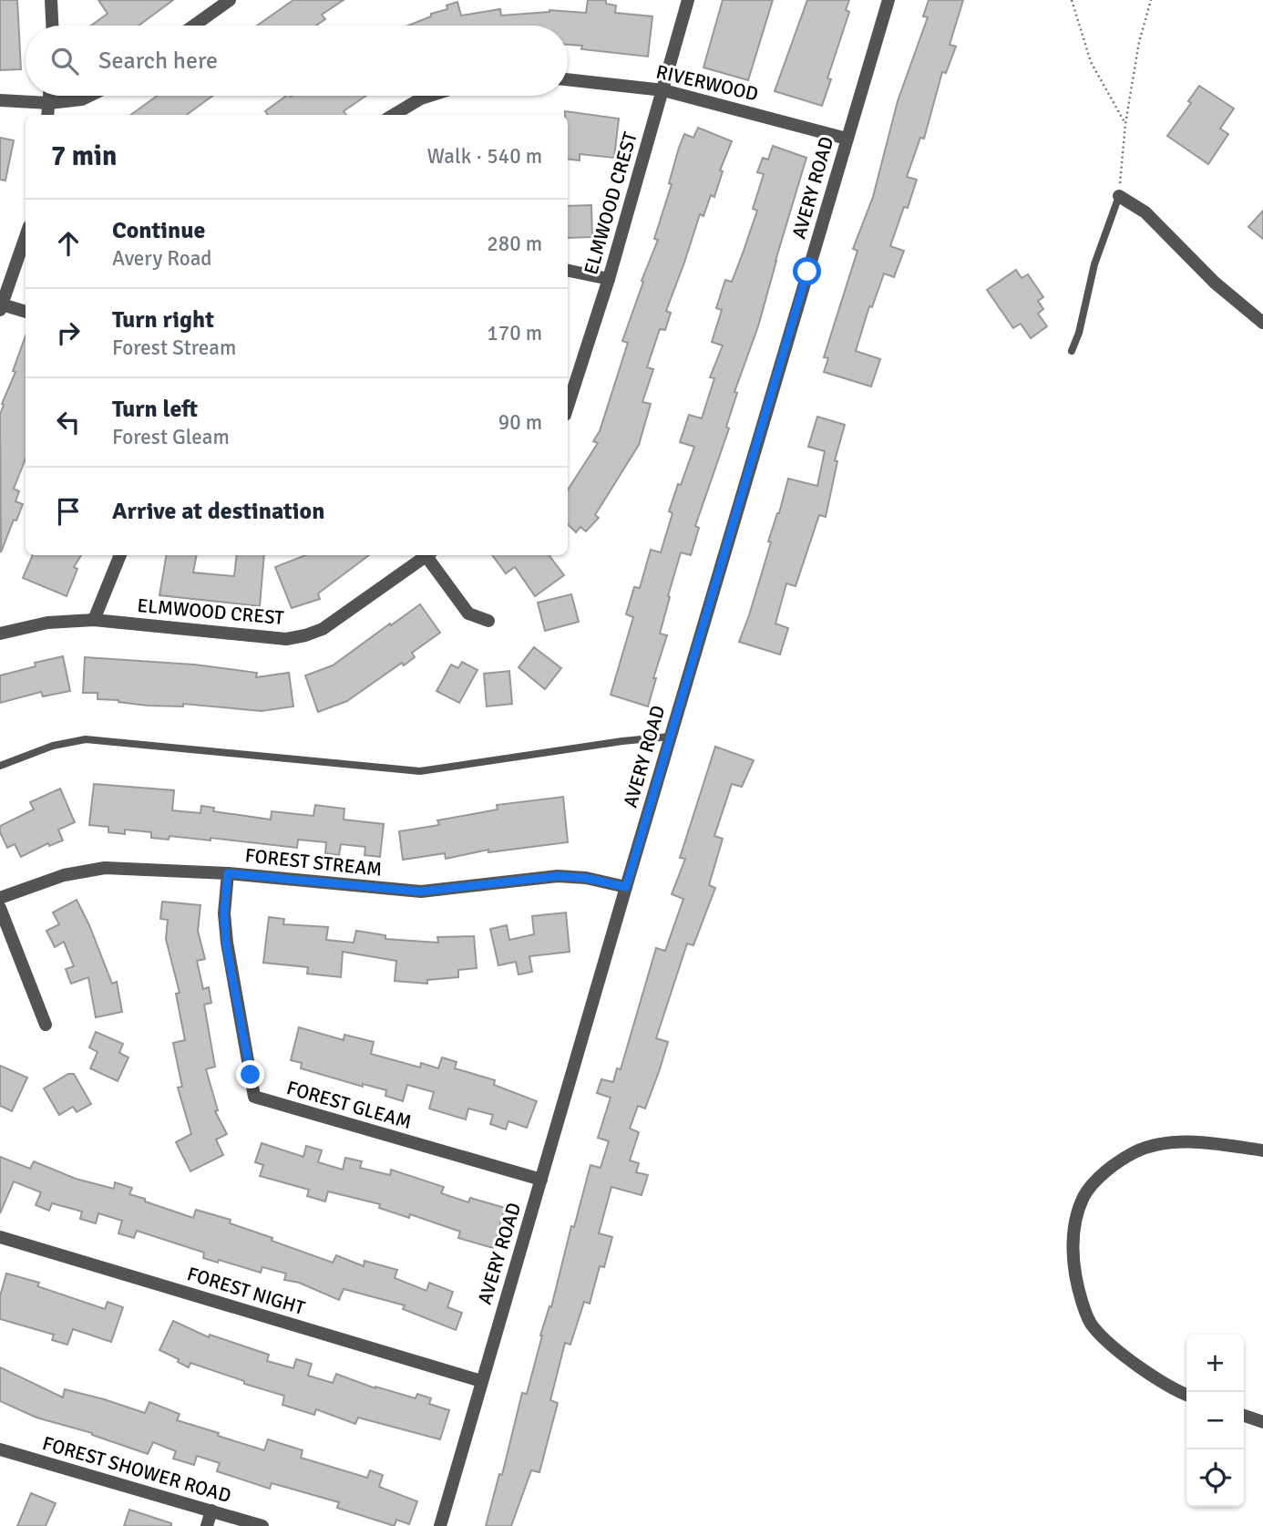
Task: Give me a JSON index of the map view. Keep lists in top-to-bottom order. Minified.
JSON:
{"streets":{"street":["RIVERWOOD","AVERY ROAD","ELMWOOD CREST","FOREST STREAM","FOREST GLEAM","FOREST NIGHT","FOREST SHOWER ROAD"]},"crossings":[["RIVERWOOD","AVERY ROAD"],["RIVERWOOD","ELMWOOD CREST"],["AVERY ROAD","FOREST STREAM"],["AVERY ROAD","FOREST GLEAM"],["AVERY ROAD","FOREST NIGHT"],["FOREST STREAM","FOREST GLEAM"]],"page":{"search":"Search here","heading":["7 min","Walk · 540 m"],"list":[["Continue","Avery Road","280 m"],["Turn right","Forest Stream","170 m"],["Turn left","Forest Gleam","90 m"],"Arrive at destination"],"map_buttons":["+","−"]}}
